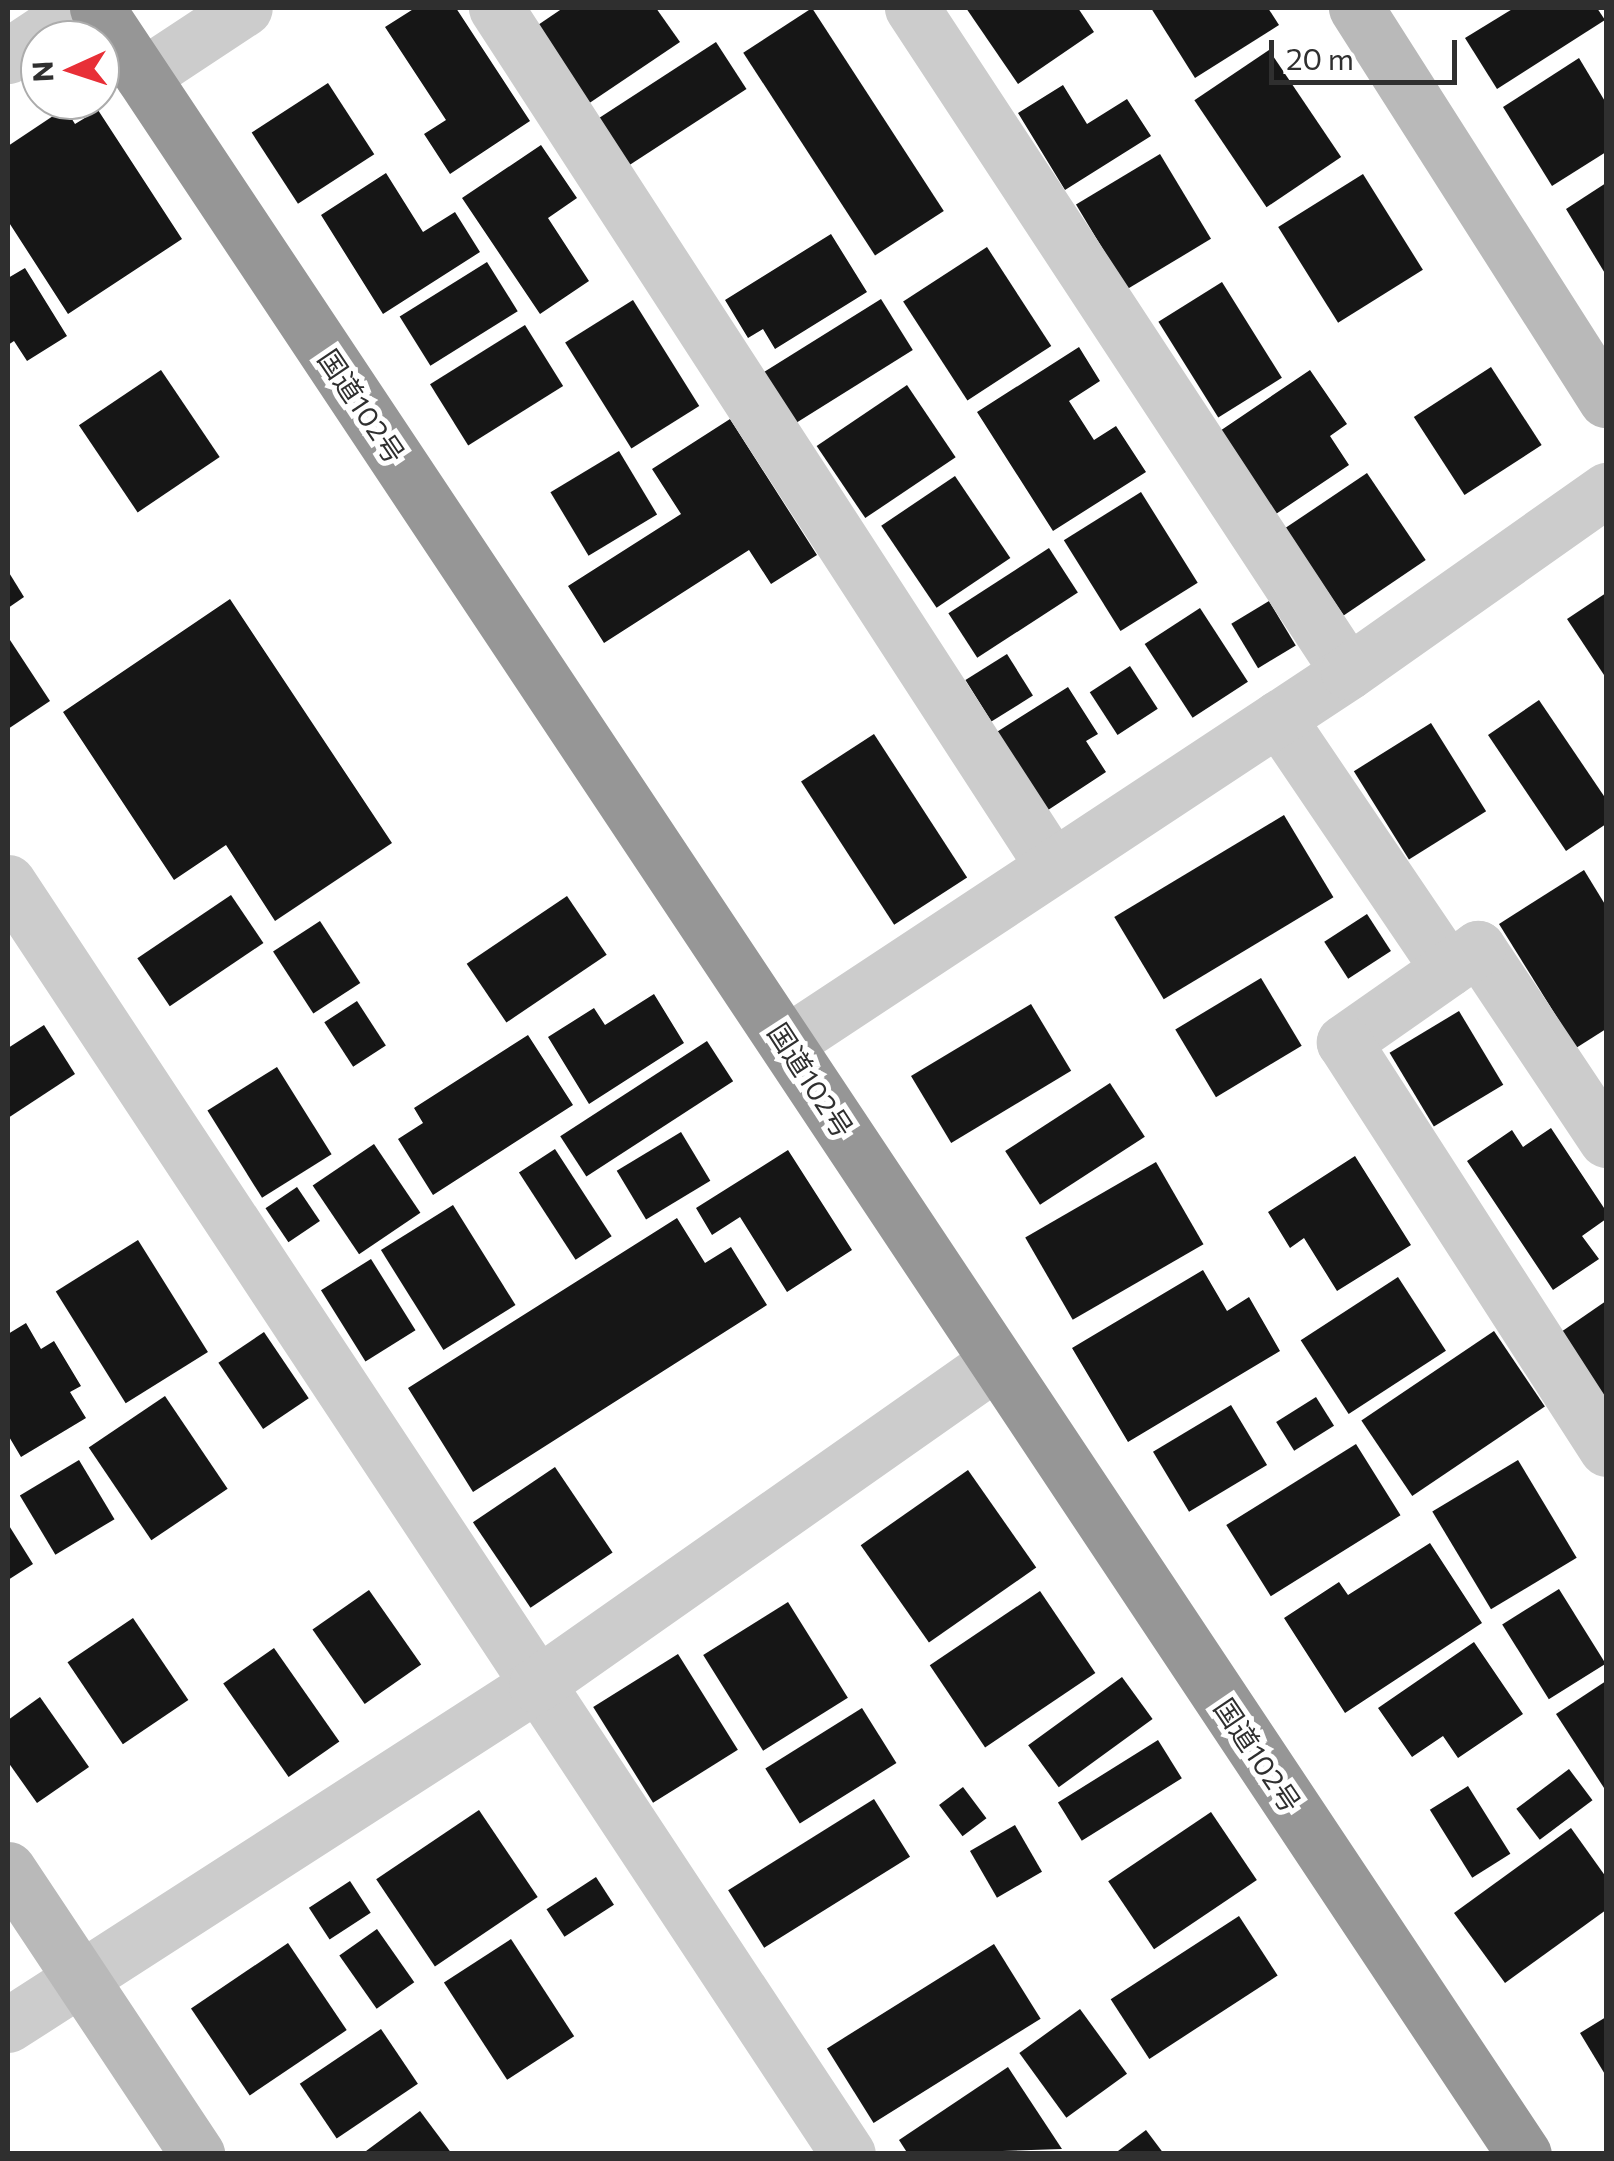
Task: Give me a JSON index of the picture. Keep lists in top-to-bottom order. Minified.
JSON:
{"streets":{"highway":["国道102号"]},"scale_bar":"20 m","north":"left"}
